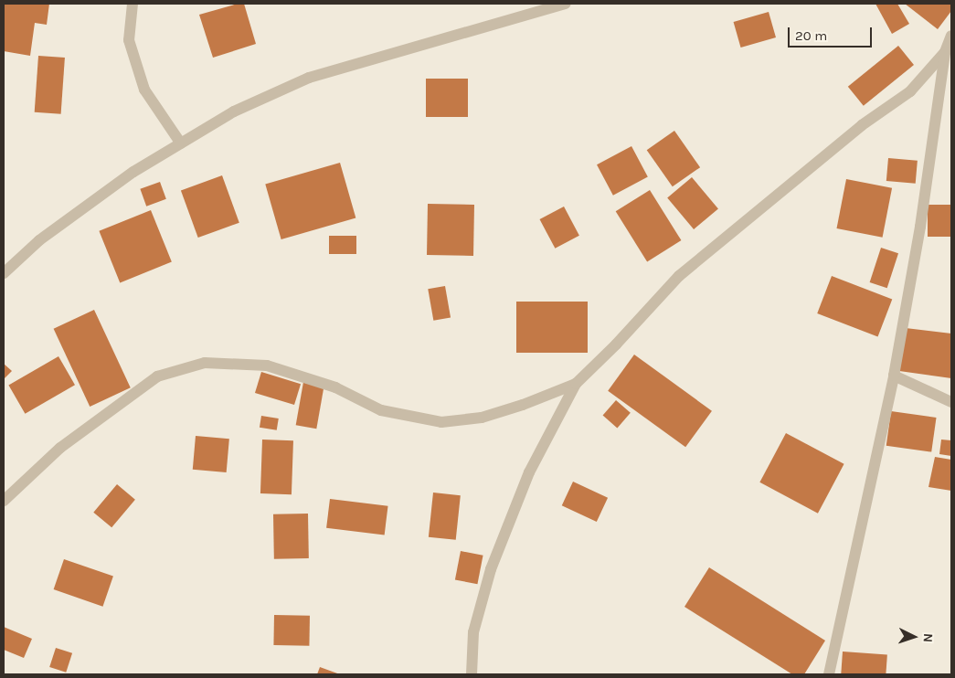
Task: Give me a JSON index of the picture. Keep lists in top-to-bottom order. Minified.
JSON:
{"scale_bar":"20 m","north":"right"}
